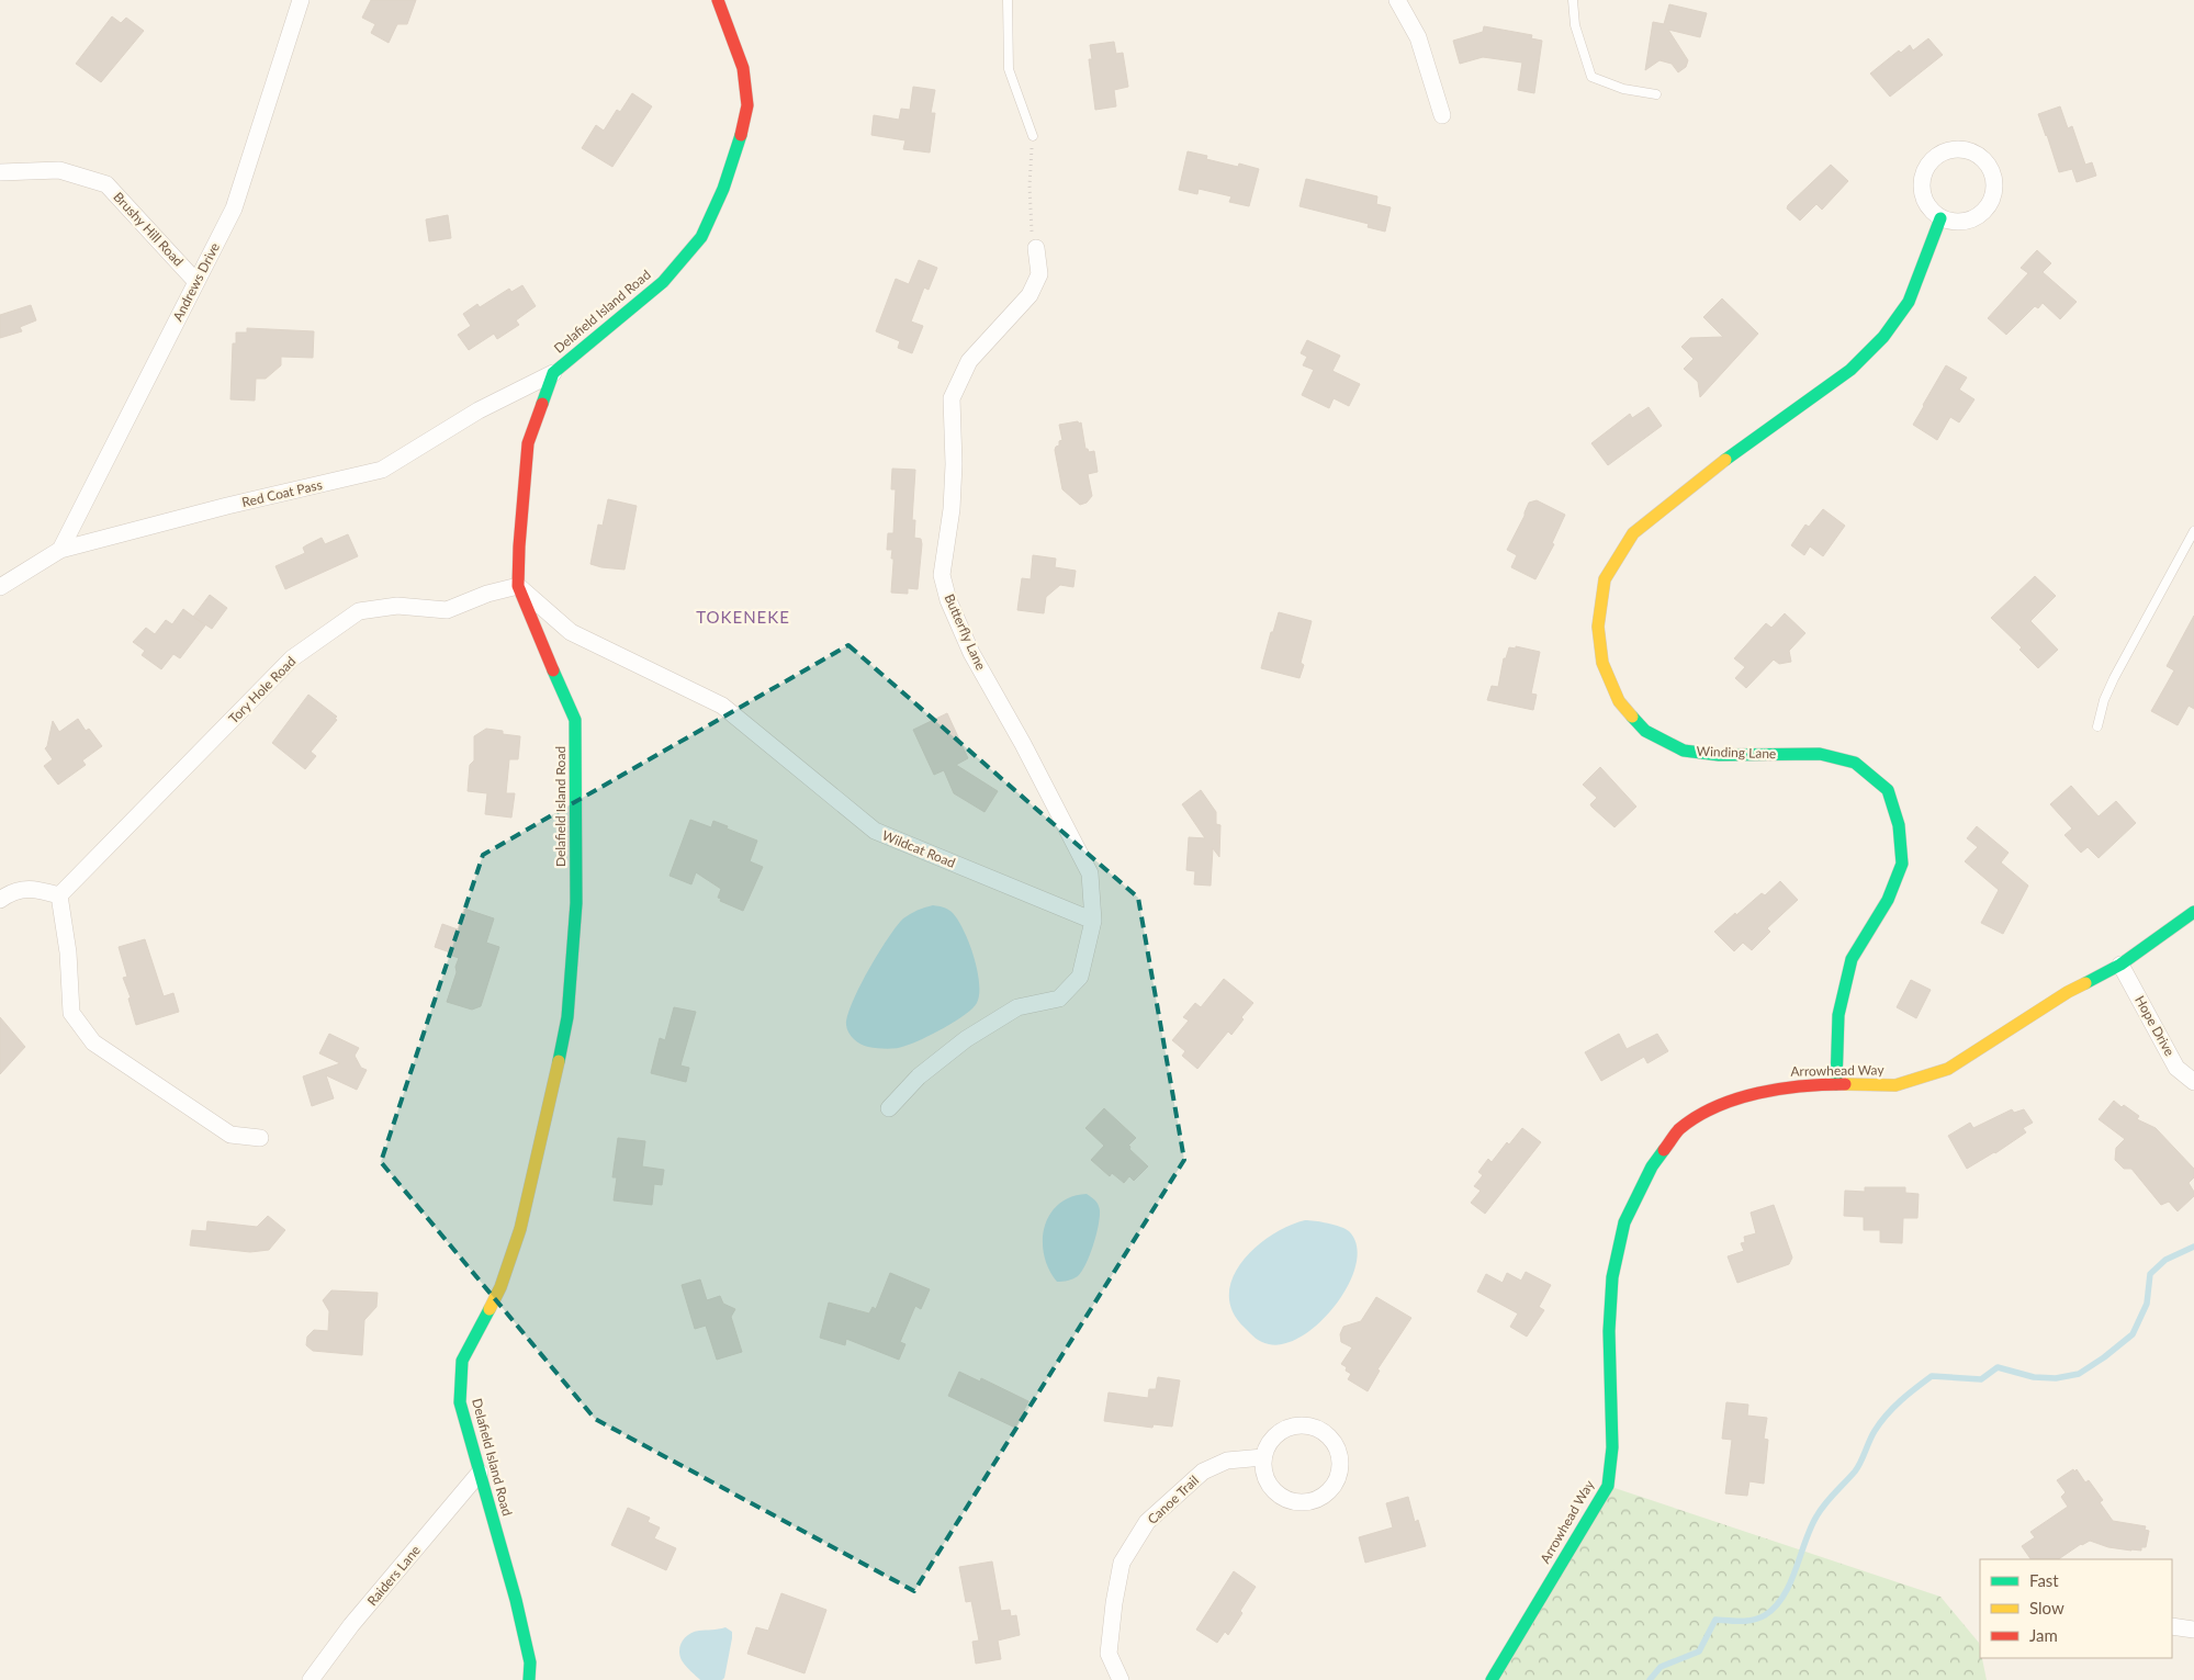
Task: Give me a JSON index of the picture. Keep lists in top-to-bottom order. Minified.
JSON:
{"streets":{"street":["Brushy Hill Road","Andrews Drive","Delafield Island Road","Red Coat Pass","Butterfly Lane","Tory Hole Road","Winding Lane","Wildcat Road","Hope Drive","Arrowhead Way","Canoe Trail","Raiders Lane"]},"crossings":[["Brushy Hill Road","Andrews Drive"],["Andrews Drive","Red Coat Pass"],["Delafield Island Road","Red Coat Pass"],["Delafield Island Road","Tory Hole Road"],["Delafield Island Road","Wildcat Road"],["Delafield Island Road","Raiders Lane"],["Butterfly Lane","Wildcat Road"],["Tory Hole Road","Wildcat Road"],["Winding Lane","Arrowhead Way"],["Hope Drive","Arrowhead Way"]],"districts":["TOKENEKE"],"legend":["Fast","Slow","Jam"]}
